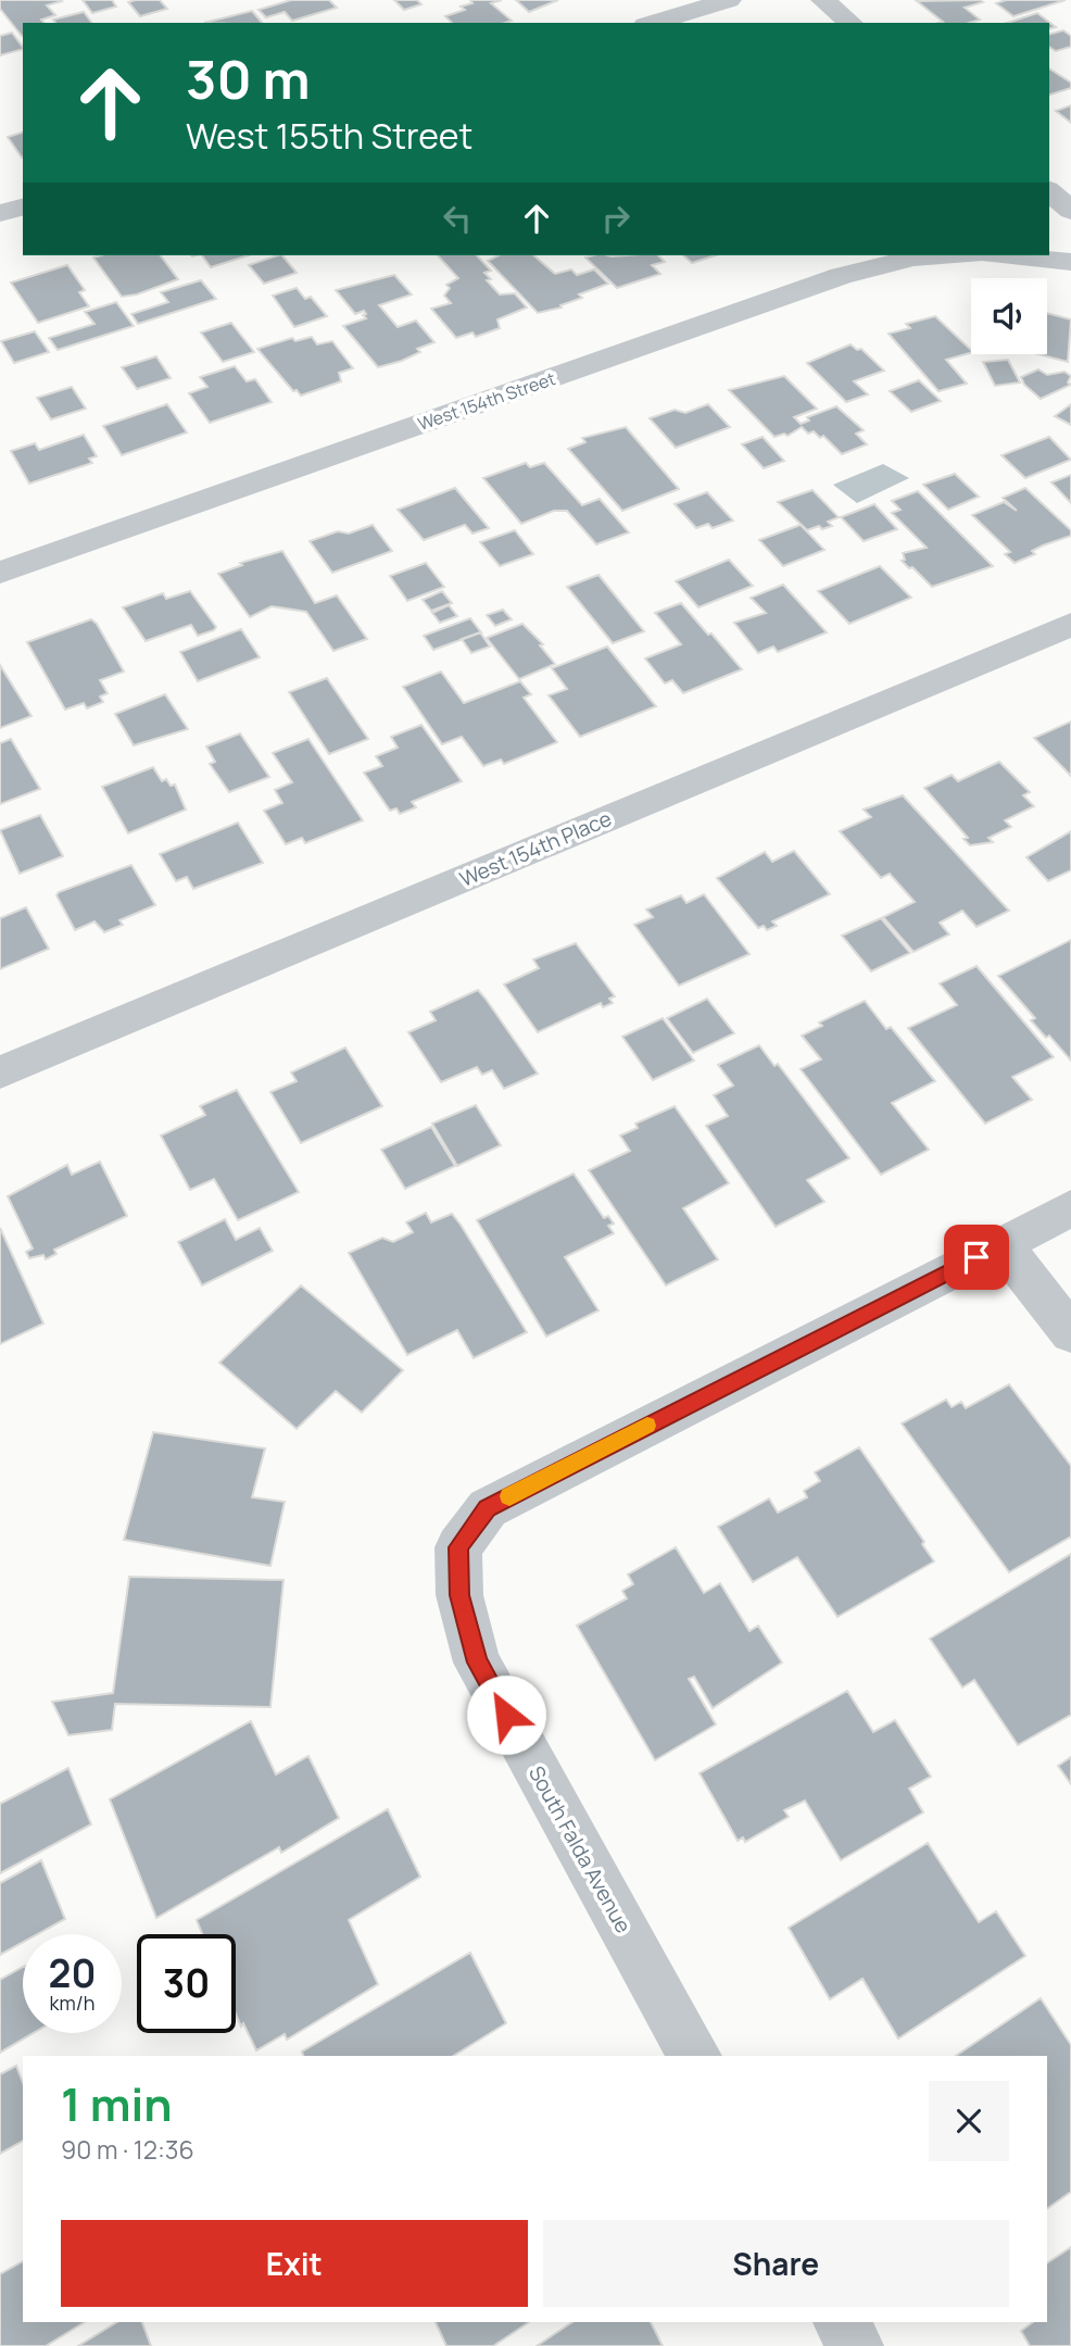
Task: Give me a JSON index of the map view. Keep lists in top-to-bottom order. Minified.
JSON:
{"streets":{"street":["West 154th Street","West 154th Place","South Falda Avenue"]},"page":{"turn":["30 m","West 155th Street"],"speed":"20 km/h","limit":"30","heading":["1 min","90 m · 12:36"],"buttons":["Exit","Share"]}}
